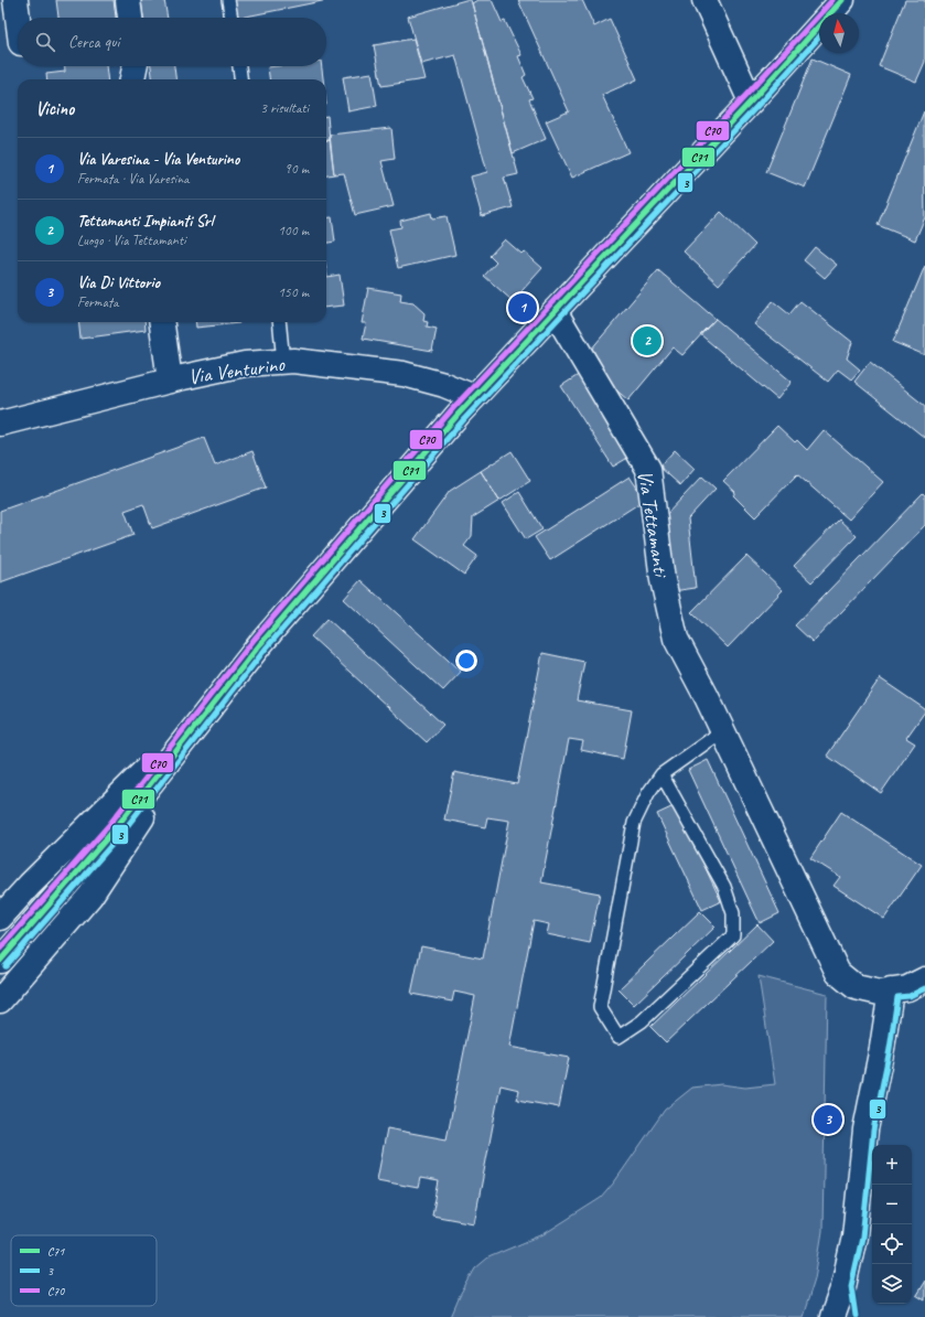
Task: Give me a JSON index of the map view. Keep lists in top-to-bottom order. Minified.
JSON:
{"streets":{"street":["Via Venturino","Via Tettamanti"]},"lines":["transit line C71","transit line C70","transit line 3"],"legend":["C71","3","C70"],"north":"top","page":{"search":"Cerca qui","heading":["Vicino","3 risultati"],"list":[{"mark":"1","name":"Via Varesina - Via Venturino","note":"Fermata · Via Varesina","value":"90 m"},{"mark":"2","name":"Tettamanti Impianti Srl","note":"Luogo · Via Tettamanti","value":"100 m"},{"mark":"3","name":"Via Di Vittorio","note":"Fermata","value":"150 m"}],"pins":["1","2","3"],"map_buttons":["+","−"]}}
